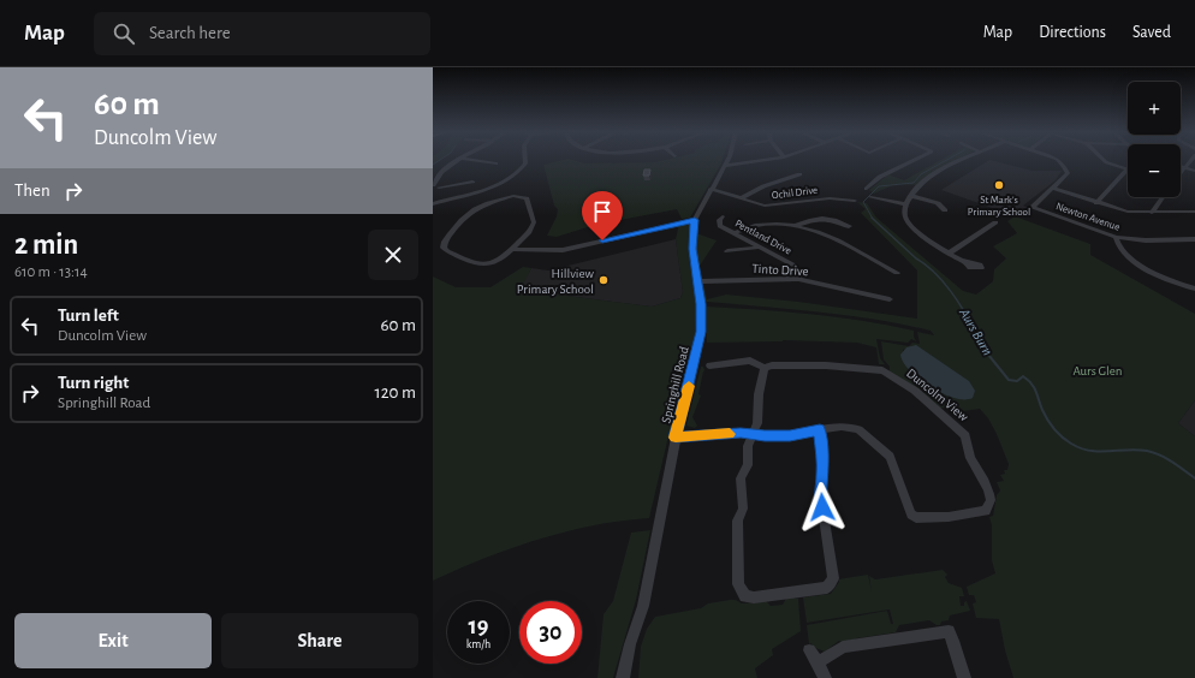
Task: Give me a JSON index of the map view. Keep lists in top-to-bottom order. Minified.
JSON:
{"streets":{"street":["Ochil Drive","Newton Avenue","Pentland Drive","Tinto Drive","Springhill Road","Duncolm View"]},"crossings":[["Ochil Drive","Springhill Road"],["Pentland Drive","Tinto Drive"],["Tinto Drive","Springhill Road"],["Springhill Road","Duncolm View"]],"water":["Aurs Burn"],"parks":["Aurs Glen"],"places":["St Mark's Primary School","Hillview Primary School"],"page":{"header":"Map","search":"Search here","nav":["Map","Directions","Saved"],"turn":["60 m","Duncolm View"],"map_buttons":["+","−"],"then":"Then","heading":["2 min","610 m · 13:14"],"list":[{"name":"Turn left","note":"Duncolm View","value":"60 m"},{"name":"Turn right","note":"Springhill Road","value":"120 m"}],"speed":"19 km/h","limit":"30","buttons":["Exit","Share"]}}
